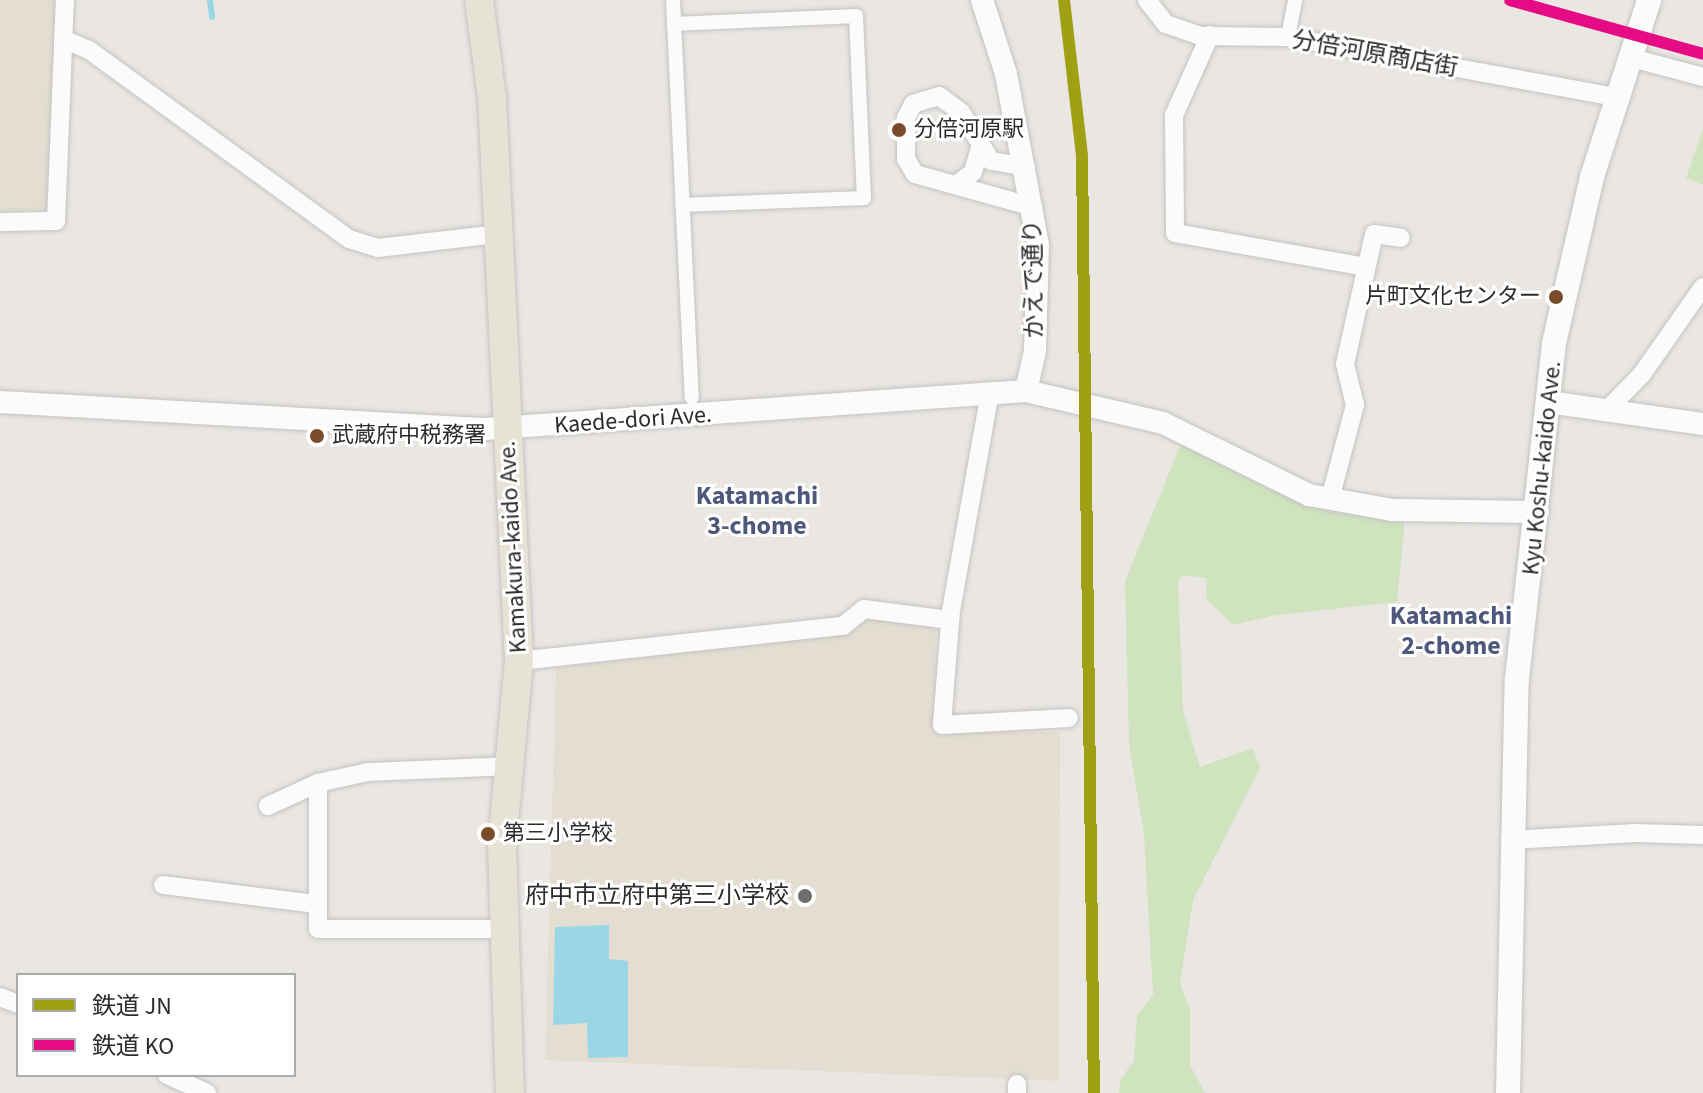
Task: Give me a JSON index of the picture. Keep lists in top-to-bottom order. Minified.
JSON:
{"streets":{"main road":["Kyu Koshu-kaido Ave.","Kamakura-kaido Ave."],"street":["分倍河原商店街","かえで通り","Kaede-dori Ave."]},"crossings":[["分倍河原商店街","Kyu Koshu-kaido Ave."],["かえで通り","Kaede-dori Ave."],["Kaede-dori Ave.","Kyu Koshu-kaido Ave."],["Kaede-dori Ave.","Kamakura-kaido Ave."]],"districts":["Katamachi 3-chome","Katamachi 2-chome"],"places":["分倍河原駅","片町文化センター","武蔵府中税務署","第三小学校","府中市立府中第三小学校"],"lines":["rail line JN","rail line KO"],"legend":["鉄道 JN","鉄道 KO"]}
